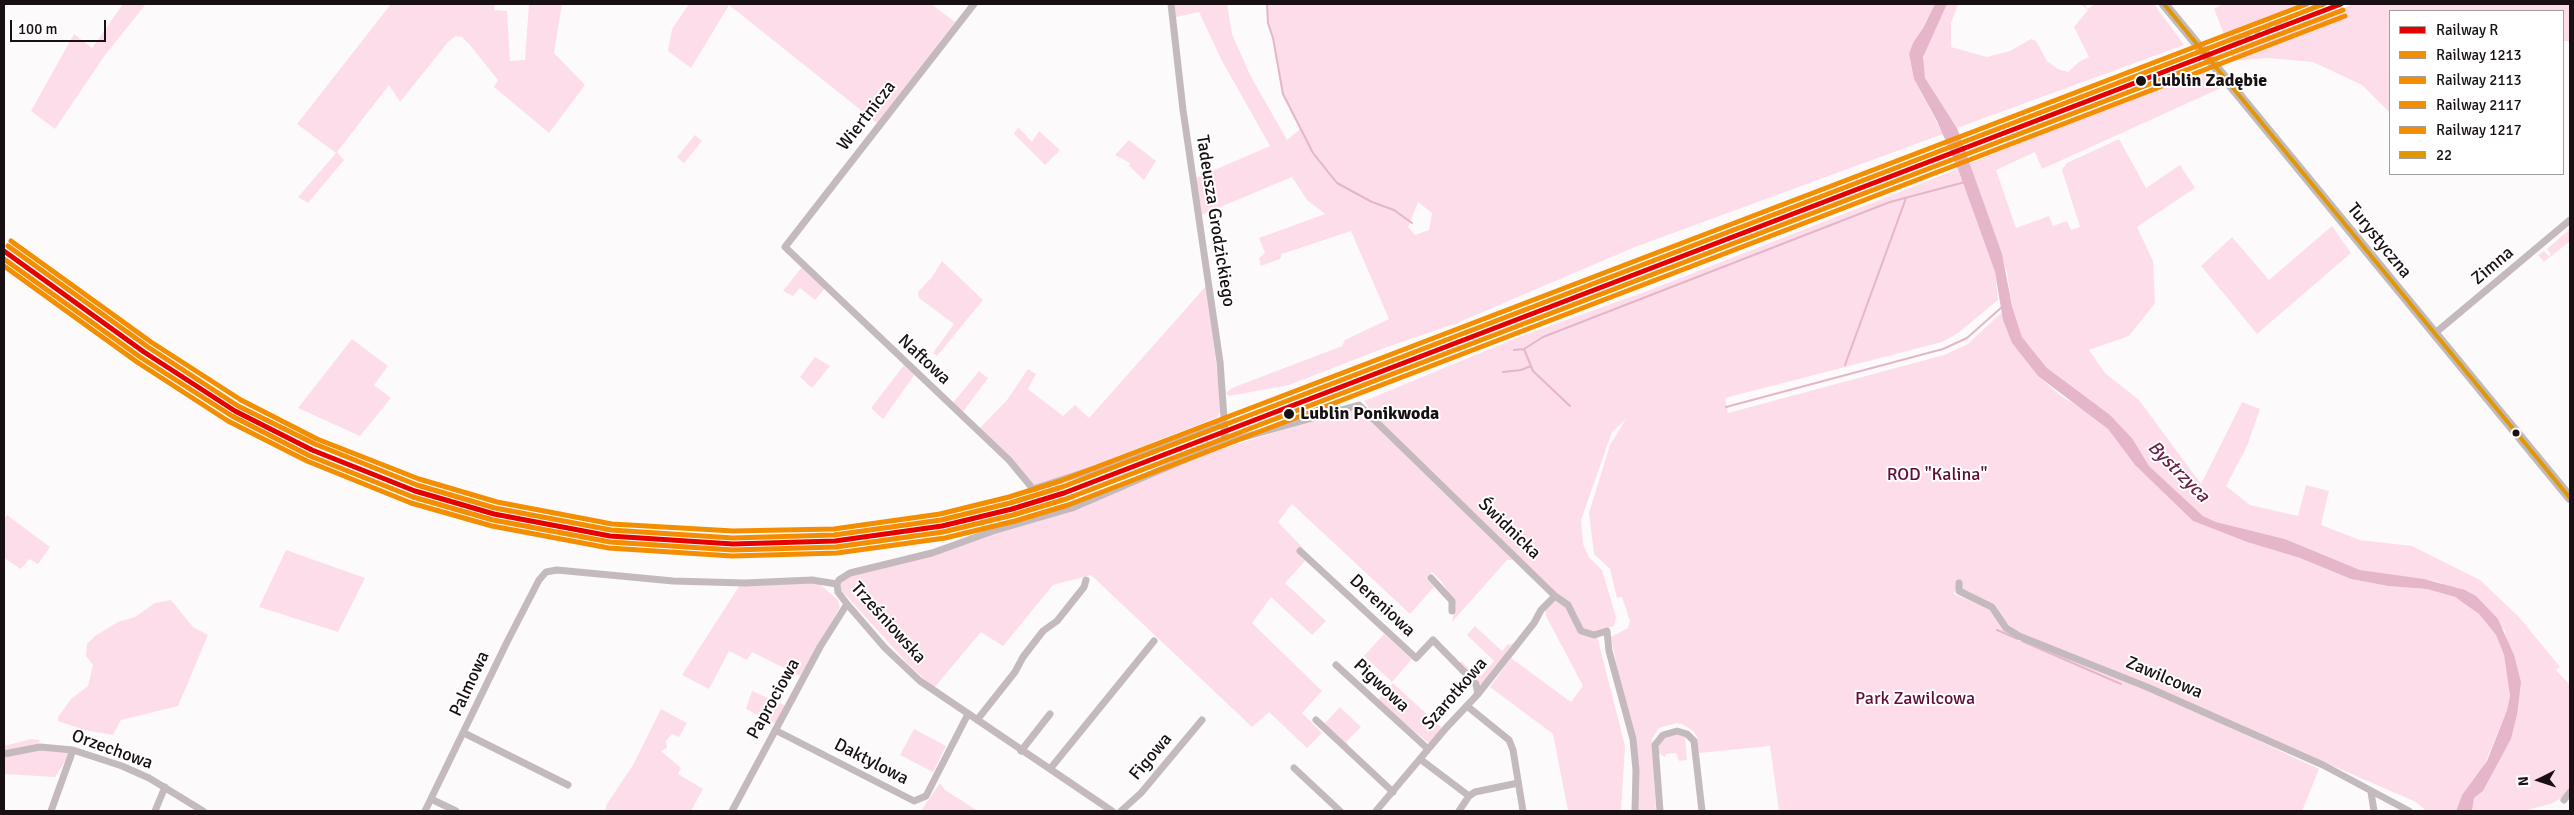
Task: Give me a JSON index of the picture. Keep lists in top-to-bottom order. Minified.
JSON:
{"streets":{"main road":["Turystyczna"],"street":["Wiertnicza","Tadeusza Grodzickiego","Zimna","Naftowa","Świdnicka","Dereniowa","Trześniowska","Zawilcowa","Palmowa","Pigwowa","Szarotkowa","Paprociowa","Orzechowa","Figowa","Daktylowa"]},"crossings":[["Wiertnicza","Naftowa"],["Tadeusza Grodzickiego","Naftowa"],["Tadeusza Grodzickiego","Świdnicka"],["Turystyczna","Zimna"],["Świdnicka","Szarotkowa"],["Dereniowa","Szarotkowa"],["Trześniowska","Palmowa"],["Trześniowska","Paprociowa"],["Trześniowska","Daktylowa"],["Pigwowa","Szarotkowa"],["Paprociowa","Daktylowa"]],"water":["Bystrzyca"],"parks":["ROD \"Kalina\"","Park Zawilcowa"],"places":["Lublin Zadębie","Lublin Ponikwoda"],"lines":["rail line R","rail line 2113","rail line 1217","transit line 22","rail line 1213","rail line 2117"],"legend":["Railway R","Railway 1213","Railway 2113","Railway 2117","Railway 1217","22"],"scale_bar":"100 m","north":"left"}
